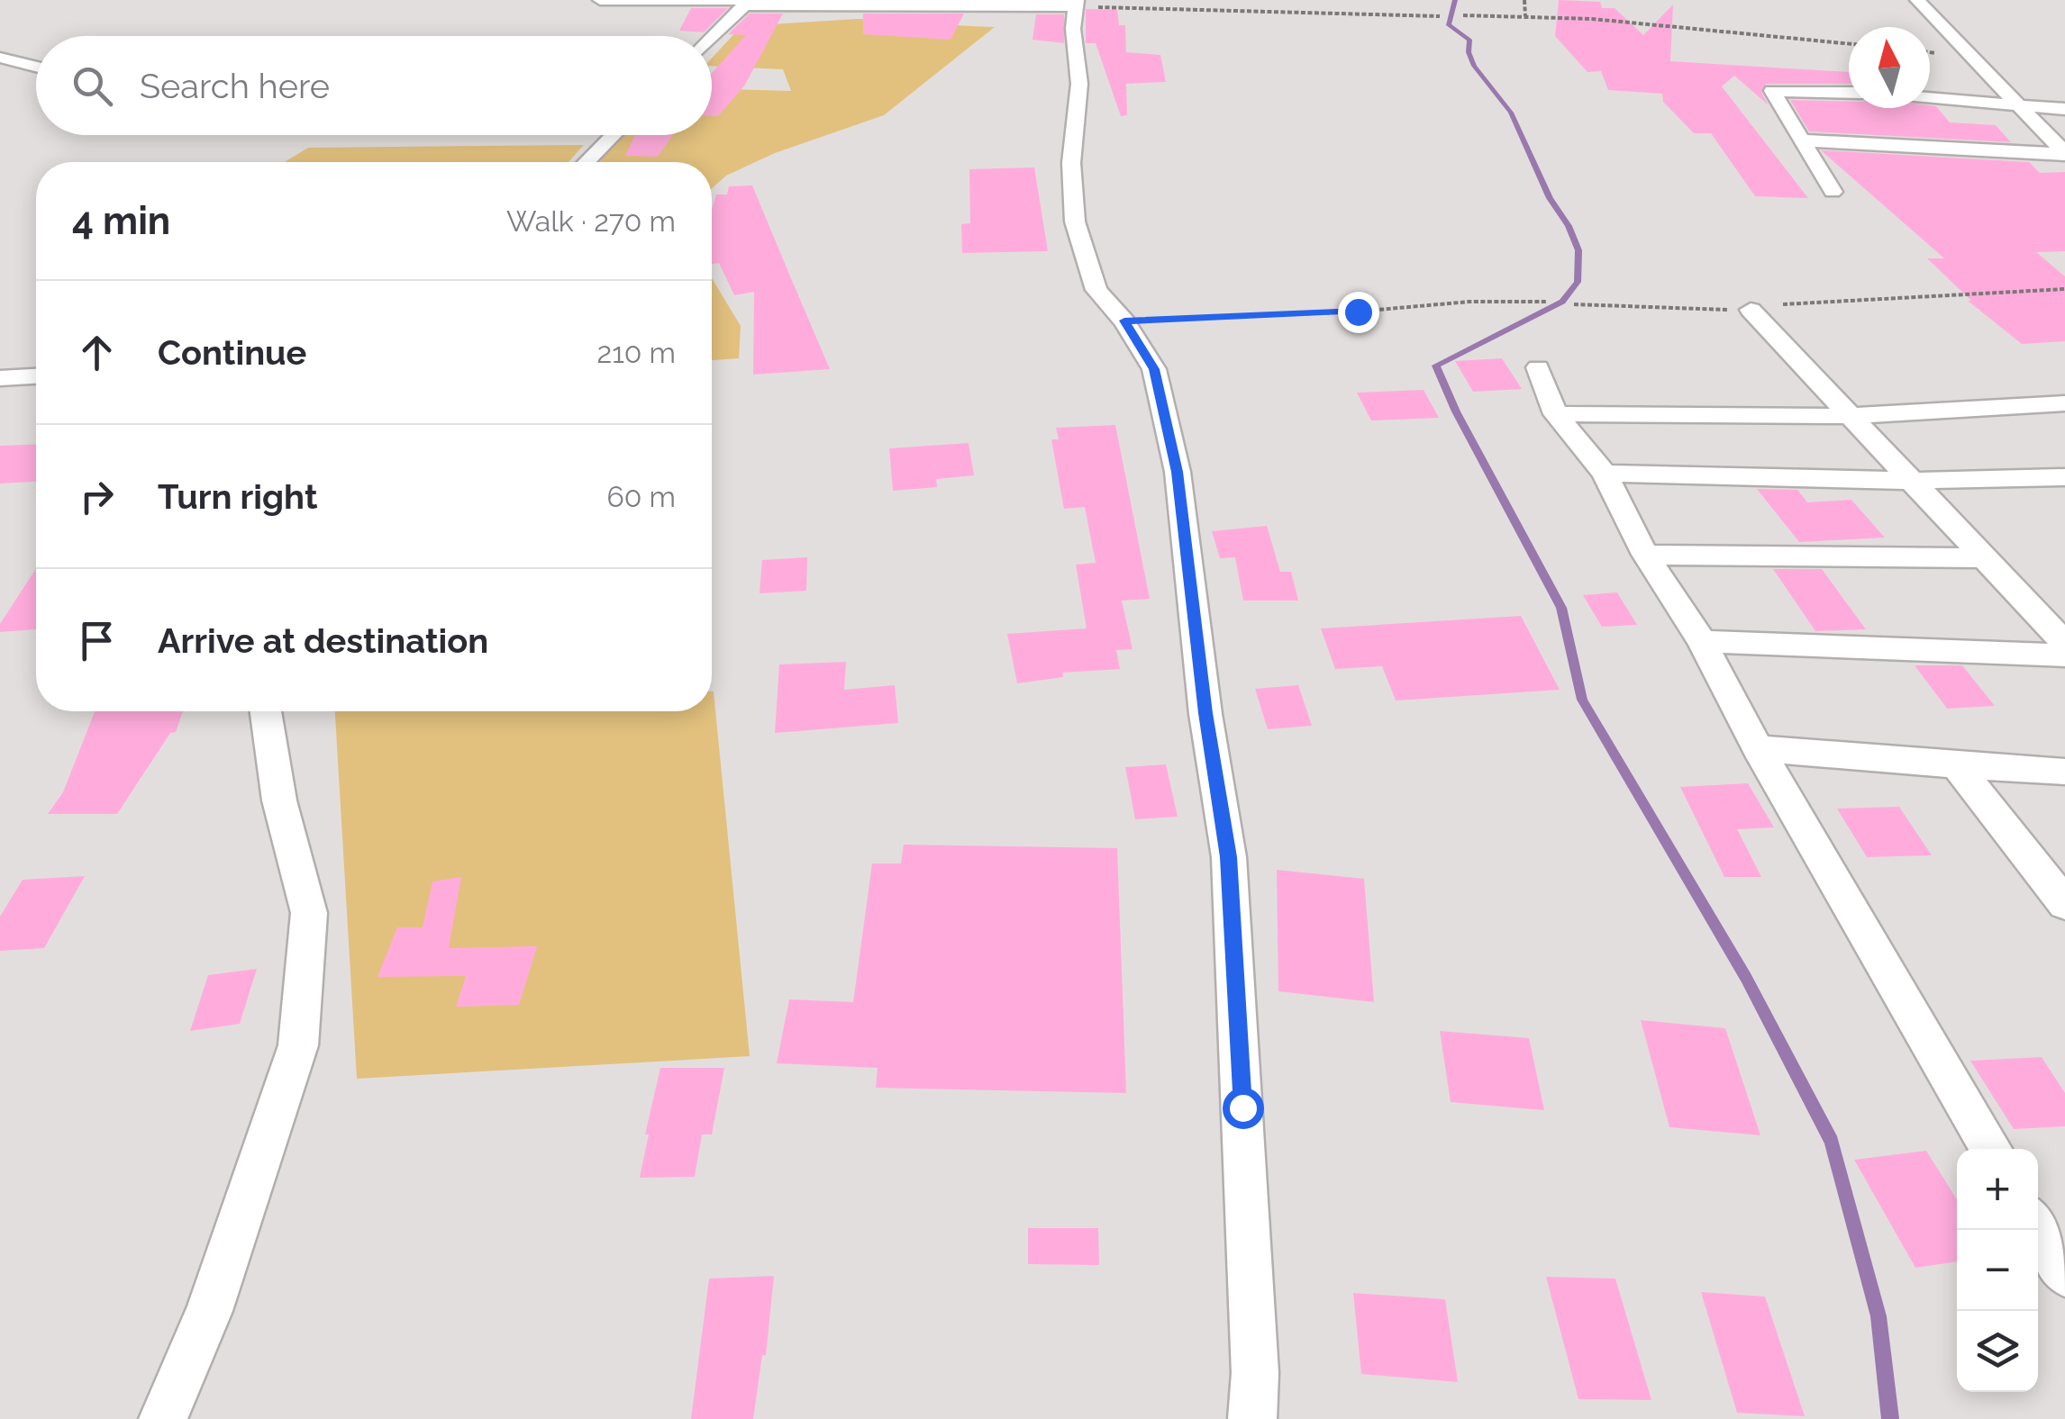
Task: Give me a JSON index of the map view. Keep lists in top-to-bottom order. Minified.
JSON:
{"north":"top","page":{"search":"Search here","heading":["4 min","Walk · 270 m"],"list":[["Continue","210 m"],["Turn right","60 m"],"Arrive at destination"],"map_buttons":["+","−"]}}
